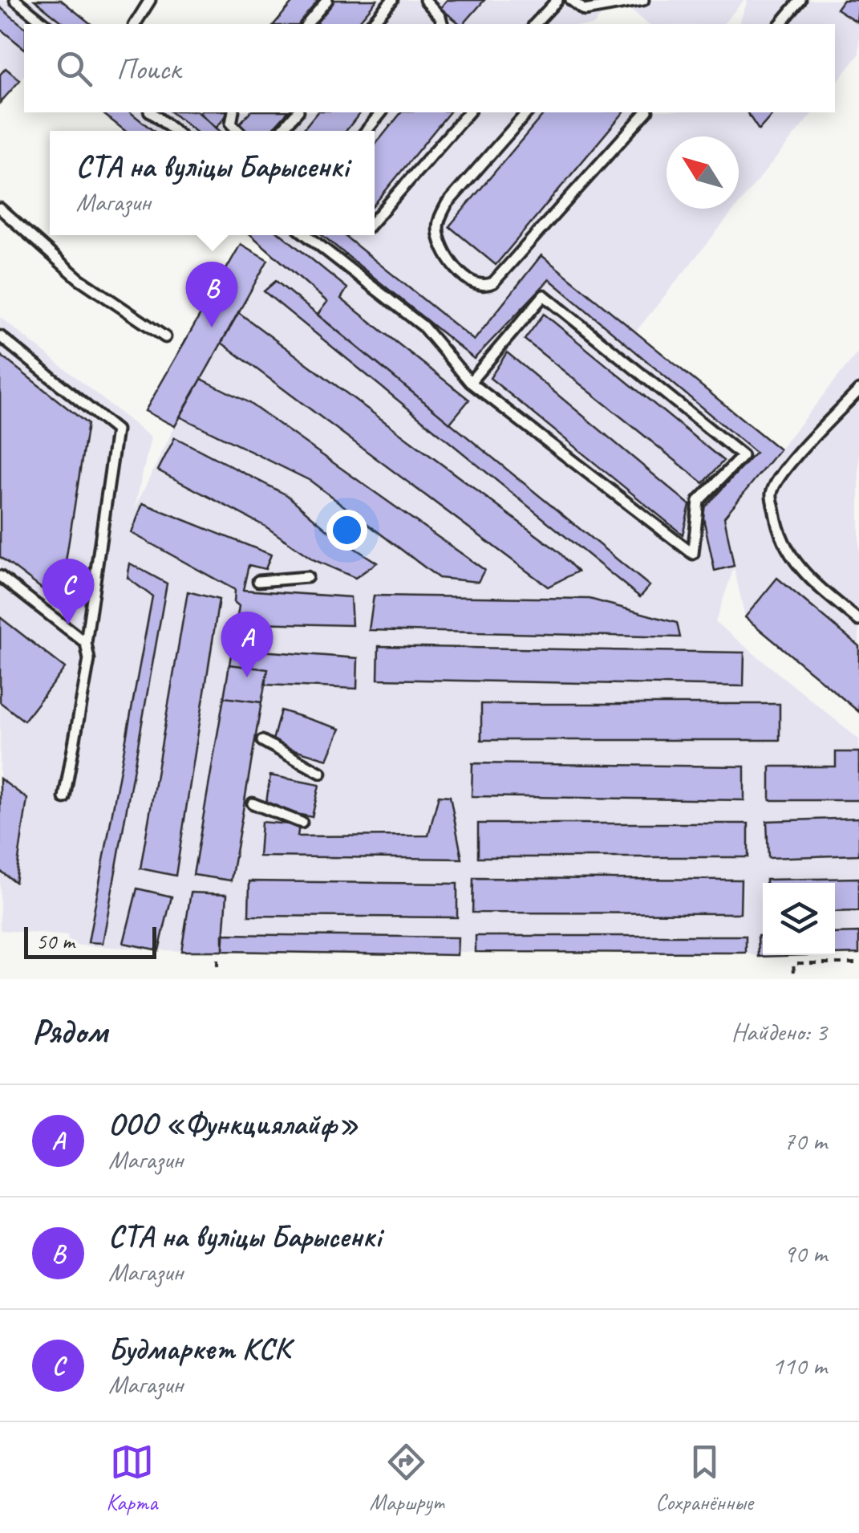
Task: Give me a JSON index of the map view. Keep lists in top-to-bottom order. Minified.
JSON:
{"scale_bar":"50 m","north":"top left","page":{"search":"Поиск","popup":["СТА на вуліцы Барысенкі","Магазин"],"pins":["B","C","A"],"scale":"50 m","heading":["Рядом","Найдено: 3"],"list":[{"mark":"A","name":"ООО «Функциялайф»","note":"Магазин","value":"70 m"},{"mark":"B","name":"СТА на вуліцы Барысенкі","note":"Магазин","value":"90 m"},{"mark":"C","name":"Будмаркет КСК","note":"Магазин","value":"110 m"}],"nav":["Карта","Маршрут","Сохранённые"]}}
